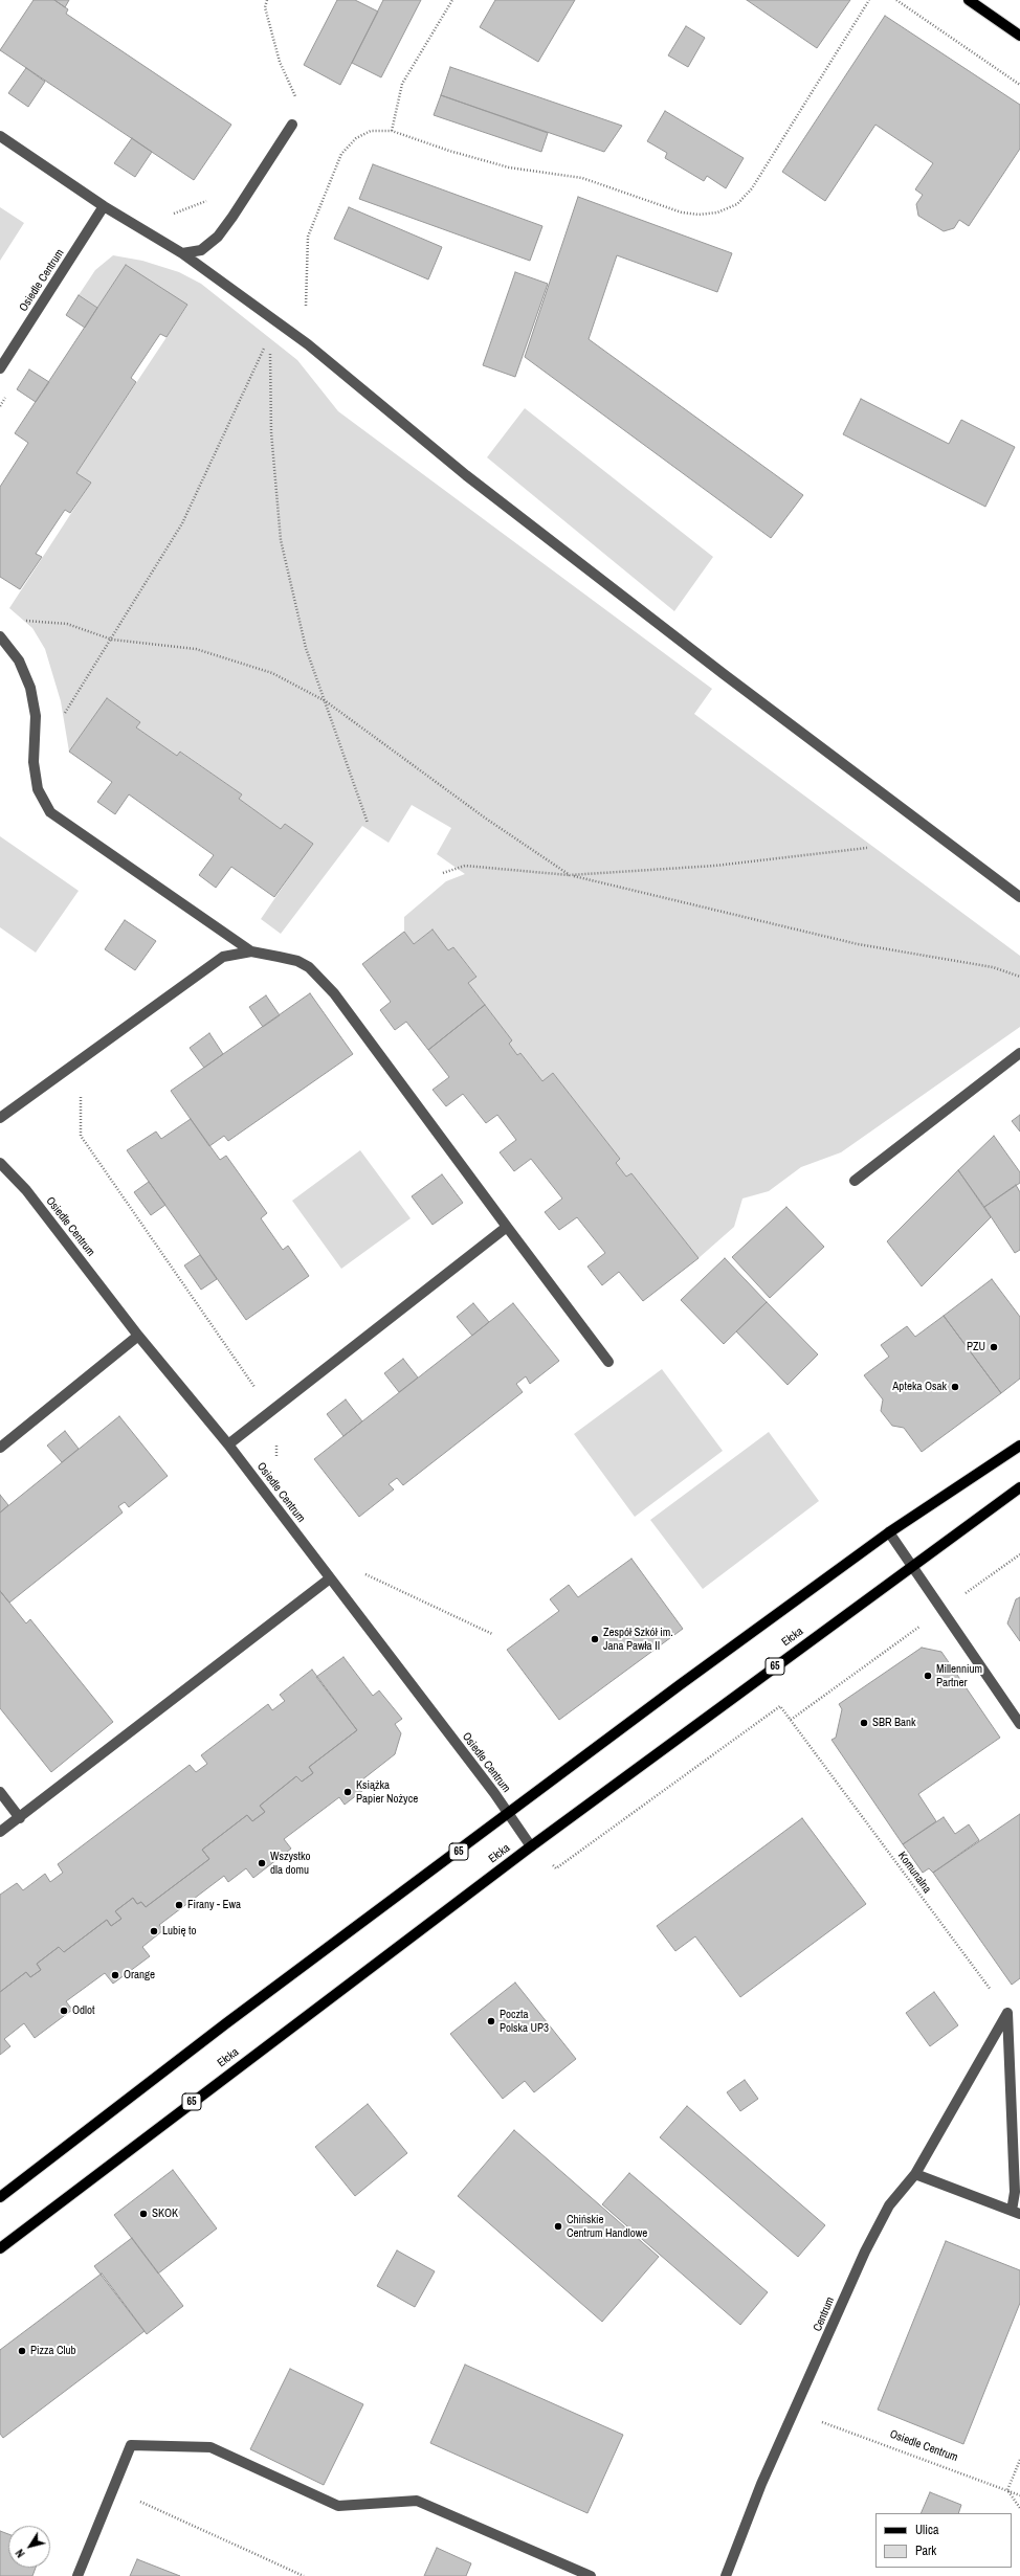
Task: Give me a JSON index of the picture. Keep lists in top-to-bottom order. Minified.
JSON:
{"streets":{"main road":["Ełcka","65"],"street":["Osiedle Centrum","Centrum"],"path":["Komunalna"]},"crossings":[["Osiedle Centrum","Ełcka"],["Osiedle Centrum","65"],["Komunalna","Centrum"]],"places":["PZU","Apteka Osak","Zespół Szkół im. Jana Pawła II","Millennium Partner","SBR Bank","Książka Papier Nożyce","Wszystko dla domu","Firany - Ewa","Lubię to","Orange","Odlot","Poczta Polska UP3","SKOK","Chińskie Centrum Handlowe","Pizza Club"],"legend":["Ulica","Park"],"north":"bottom left"}
